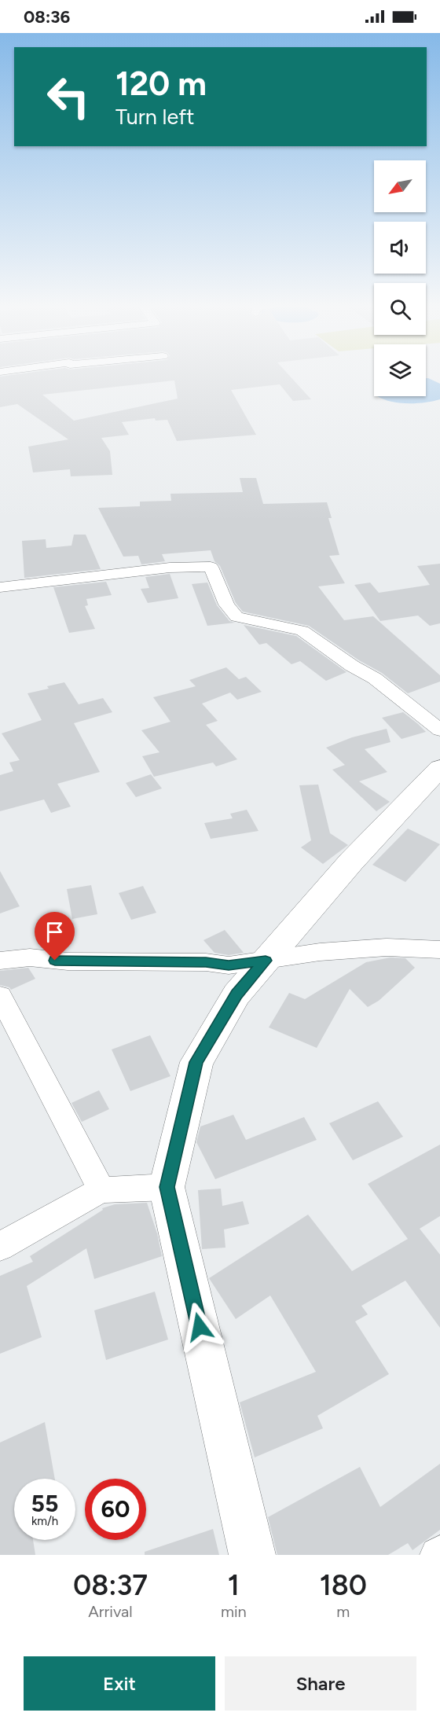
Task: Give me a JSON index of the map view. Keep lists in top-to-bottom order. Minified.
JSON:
{"north":"bottom left","page":{"status":"08:36","turn":["120 m","Turn left"],"speed":"55 km/h","limit":"60","eta":["08:37","Arrival","1","min","180","m"],"buttons":["Exit","Share"]}}
